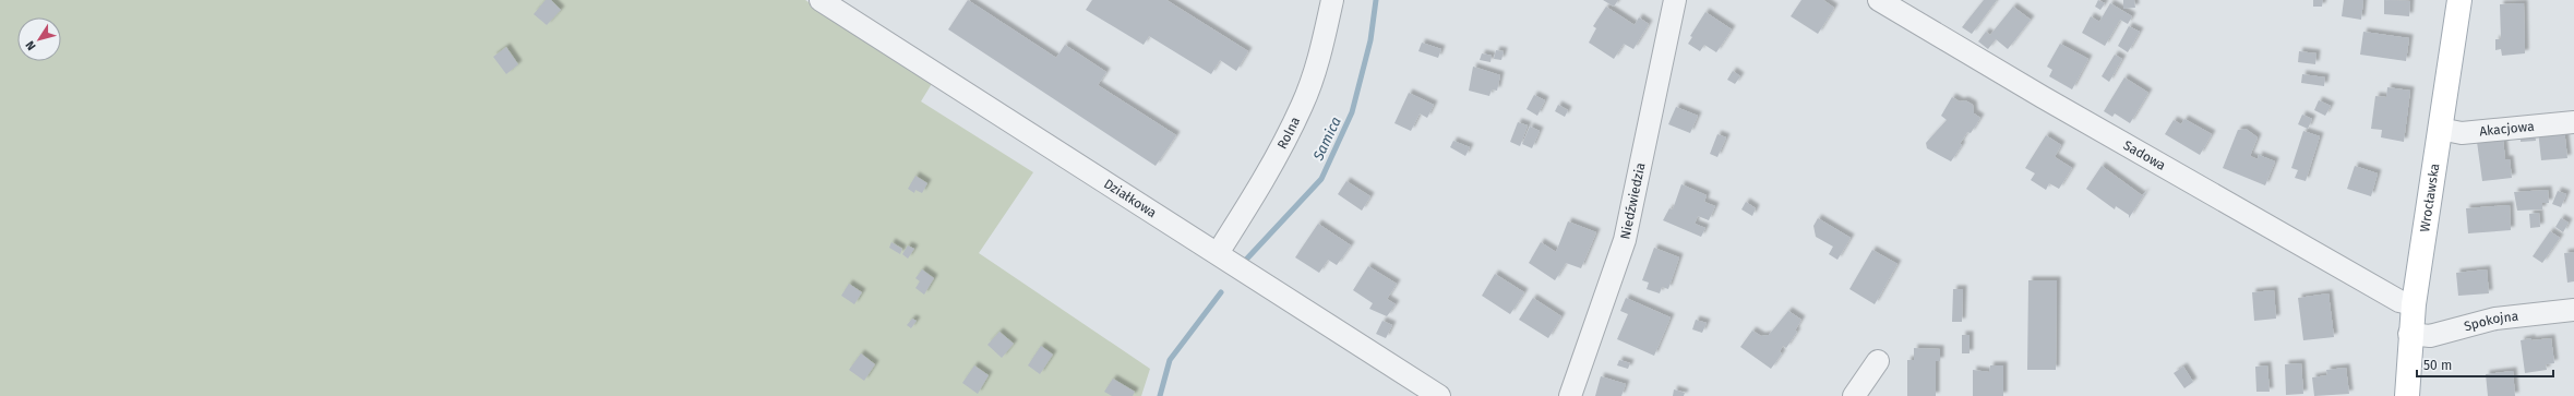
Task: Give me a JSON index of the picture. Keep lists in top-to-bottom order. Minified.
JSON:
{"streets":{"main road":["Wrocławska"],"street":["Akacjowa","Rolna","Sadowa","Działkowa","Niedźwiedzia","Spokojna"]},"crossings":[["Akacjowa","Wrocławska"],["Rolna","Działkowa"],["Sadowa","Wrocławska"],["Wrocławska","Spokojna"]],"water":["Samica"],"scale_bar":"50 m","north":"bottom left"}
